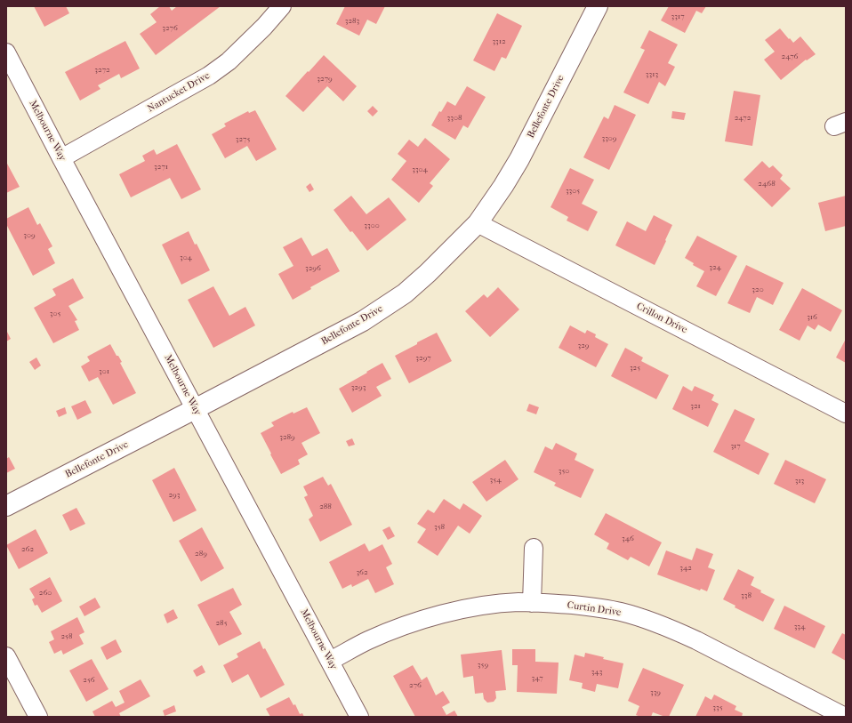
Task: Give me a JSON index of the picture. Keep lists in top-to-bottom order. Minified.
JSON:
{"streets":{"street":["Nantucket Drive","Bellefonte Drive","Melbourne Way","Crillon Drive","Curtin Drive"]},"crossings":[["Nantucket Drive","Melbourne Way"],["Bellefonte Drive","Melbourne Way"],["Bellefonte Drive","Crillon Drive"],["Melbourne Way","Curtin Drive"]],"house_numbers":["3317","3283","3276","3312","2476","3272","3313","3279","3308","2472","3309","3275","3271","3304","2468","3305","3300","309","304","324","3296","320","305","316","329","3297","325","301","3293","321","3289","317","350","354","313","293","288","358","346","262","289","342","362","260","338","285","334","258","359","343","347","256","276","339","335"]}
